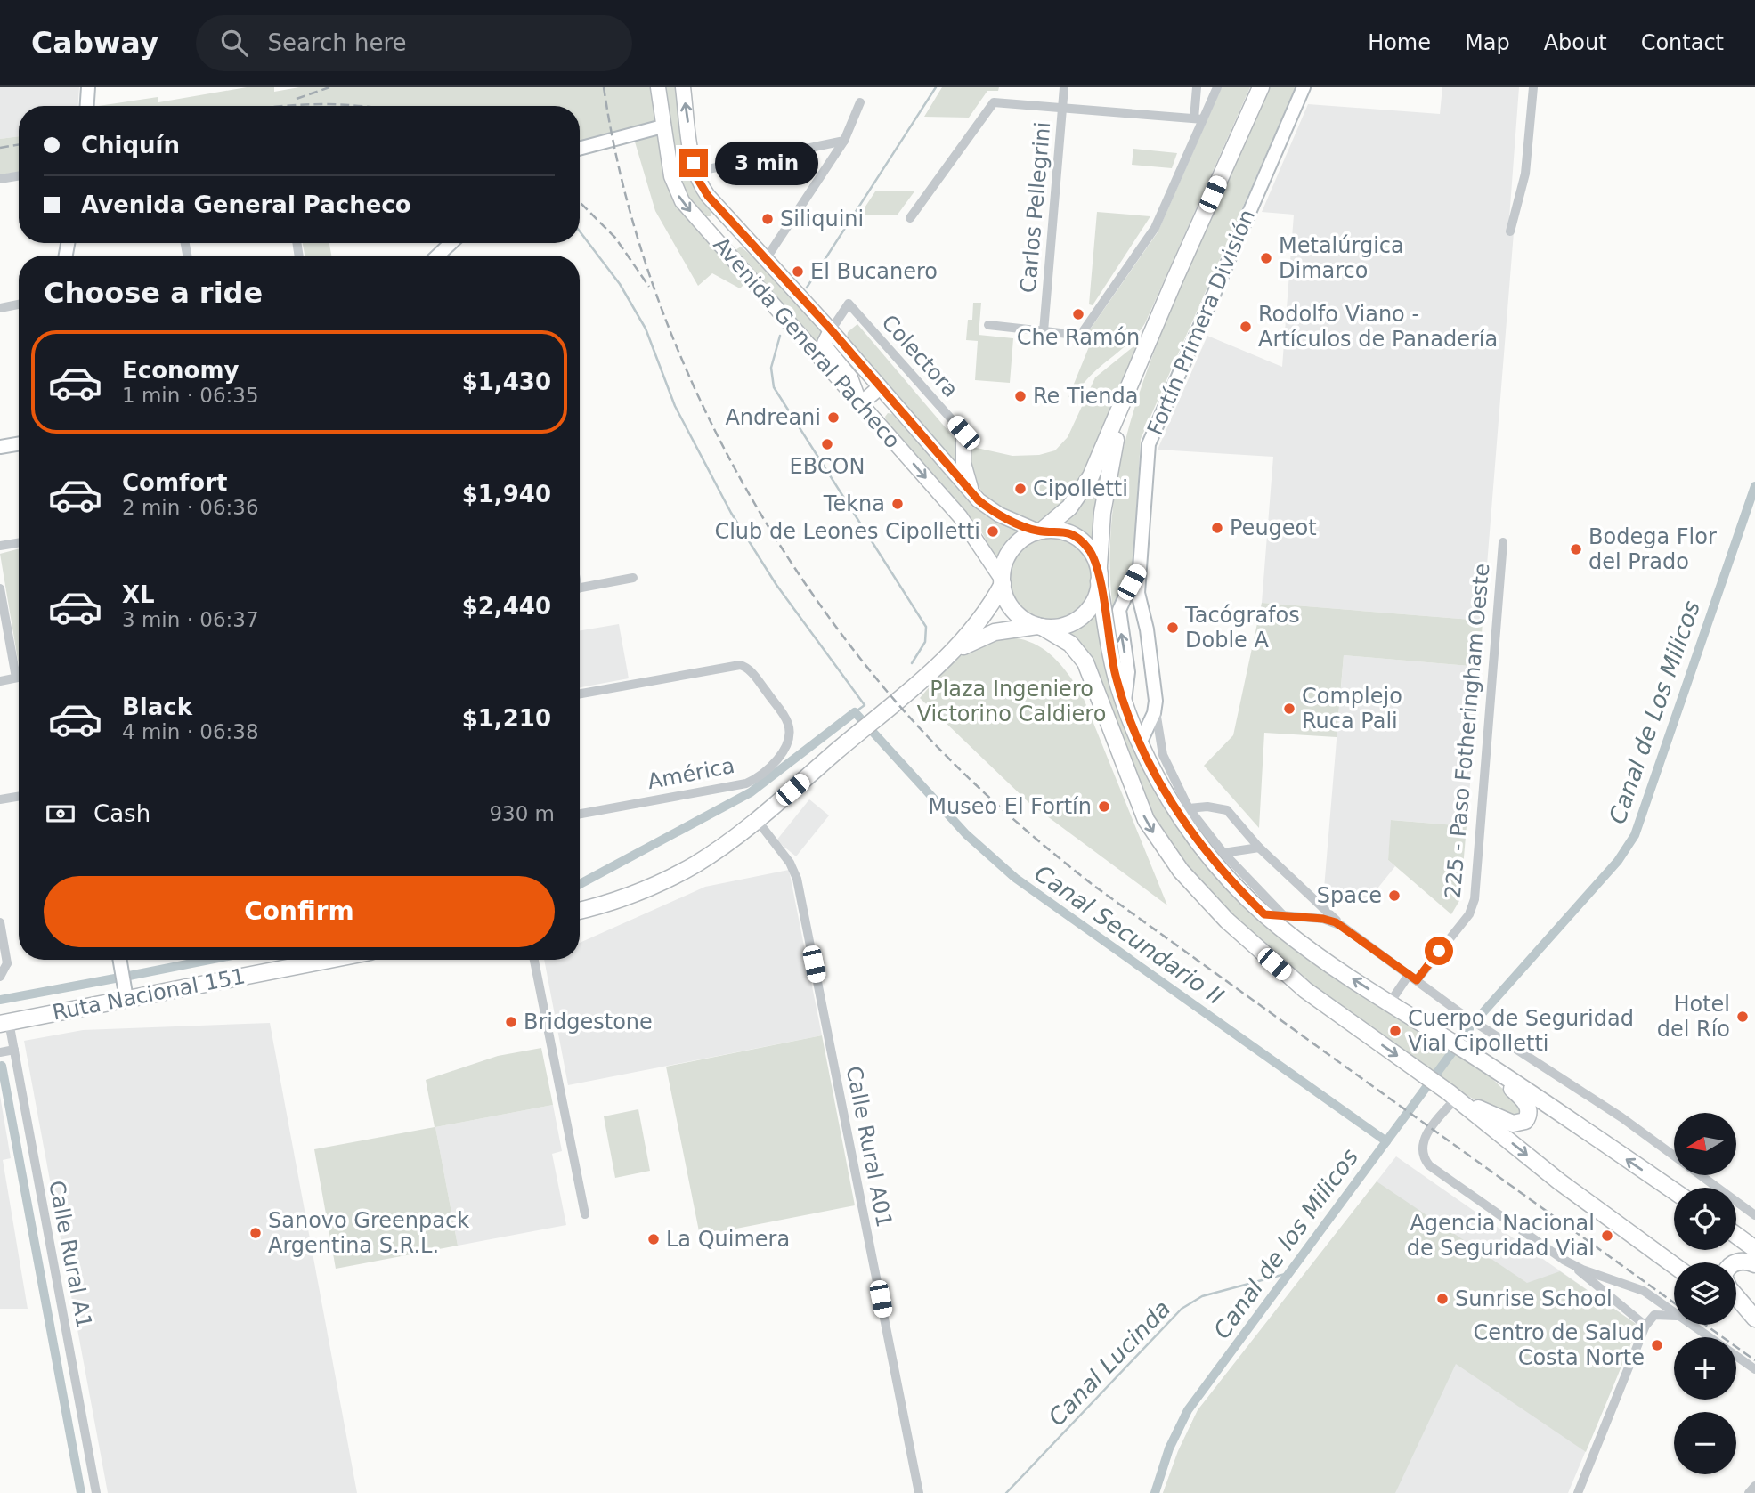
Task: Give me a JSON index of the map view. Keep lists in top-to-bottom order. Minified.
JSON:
{"streets":{"highway":["Ruta Nacional 151"],"main road":["Avenida General Pacheco"],"street":["Carlos Pellegrini","Fortín Primera División","Colectora","225 - Paso Fotheringham Oeste","América","Calle Rural A01","Calle Rural A1"]},"crossings":[["Avenida General Pacheco","Colectora"],["Ruta Nacional 151","Calle Rural A1"]],"water":["Canal de Los Milicos","Canal Secundario II","Canal de los Milicos","Canal Lucinda"],"parks":["Plaza Ingeniero Victorino Caldiero"],"places":["Siliquini","Metalúrgica Dimarco","El Bucanero","Che Ramón","Rodolfo Viano - Artículos de Panadería","Re Tienda","Andreani","EBCON","Cipolletti","Tekna","Peugeot","Club de Leones Cipolletti","Bodega Flor del Prado","Tacógrafos Doble A","Complejo Ruca Pali","Museo El Fortín","Space","Hotel del Río","Bridgestone","Cuerpo de Seguridad Vial Cipolletti","Sanovo Greenpack Argentina S.R.L.","Agencia Nacional de Seguridad Vial","La Quimera","Sunrise School","Centro de Salud Costa Norte"],"north":"left","page":{"header":"Cabway","search":"Search here","nav":["Home","Map","About","Contact"],"banner":["Chiquín","Avenida General Pacheco"],"bubble":"3 min","heading":"Choose a ride","list":[{"name":"Economy","note":"1 min · 06:35","value":"$1,430"},{"name":"Comfort","note":"2 min · 06:36","value":"$1,940"},{"name":"XL","note":"3 min · 06:37","value":"$2,440"},{"name":"Black","note":"4 min · 06:38","value":"$1,210"}],"pay":["Cash","930 m"],"buttons":"Confirm","map_buttons":["+","−"]}}
